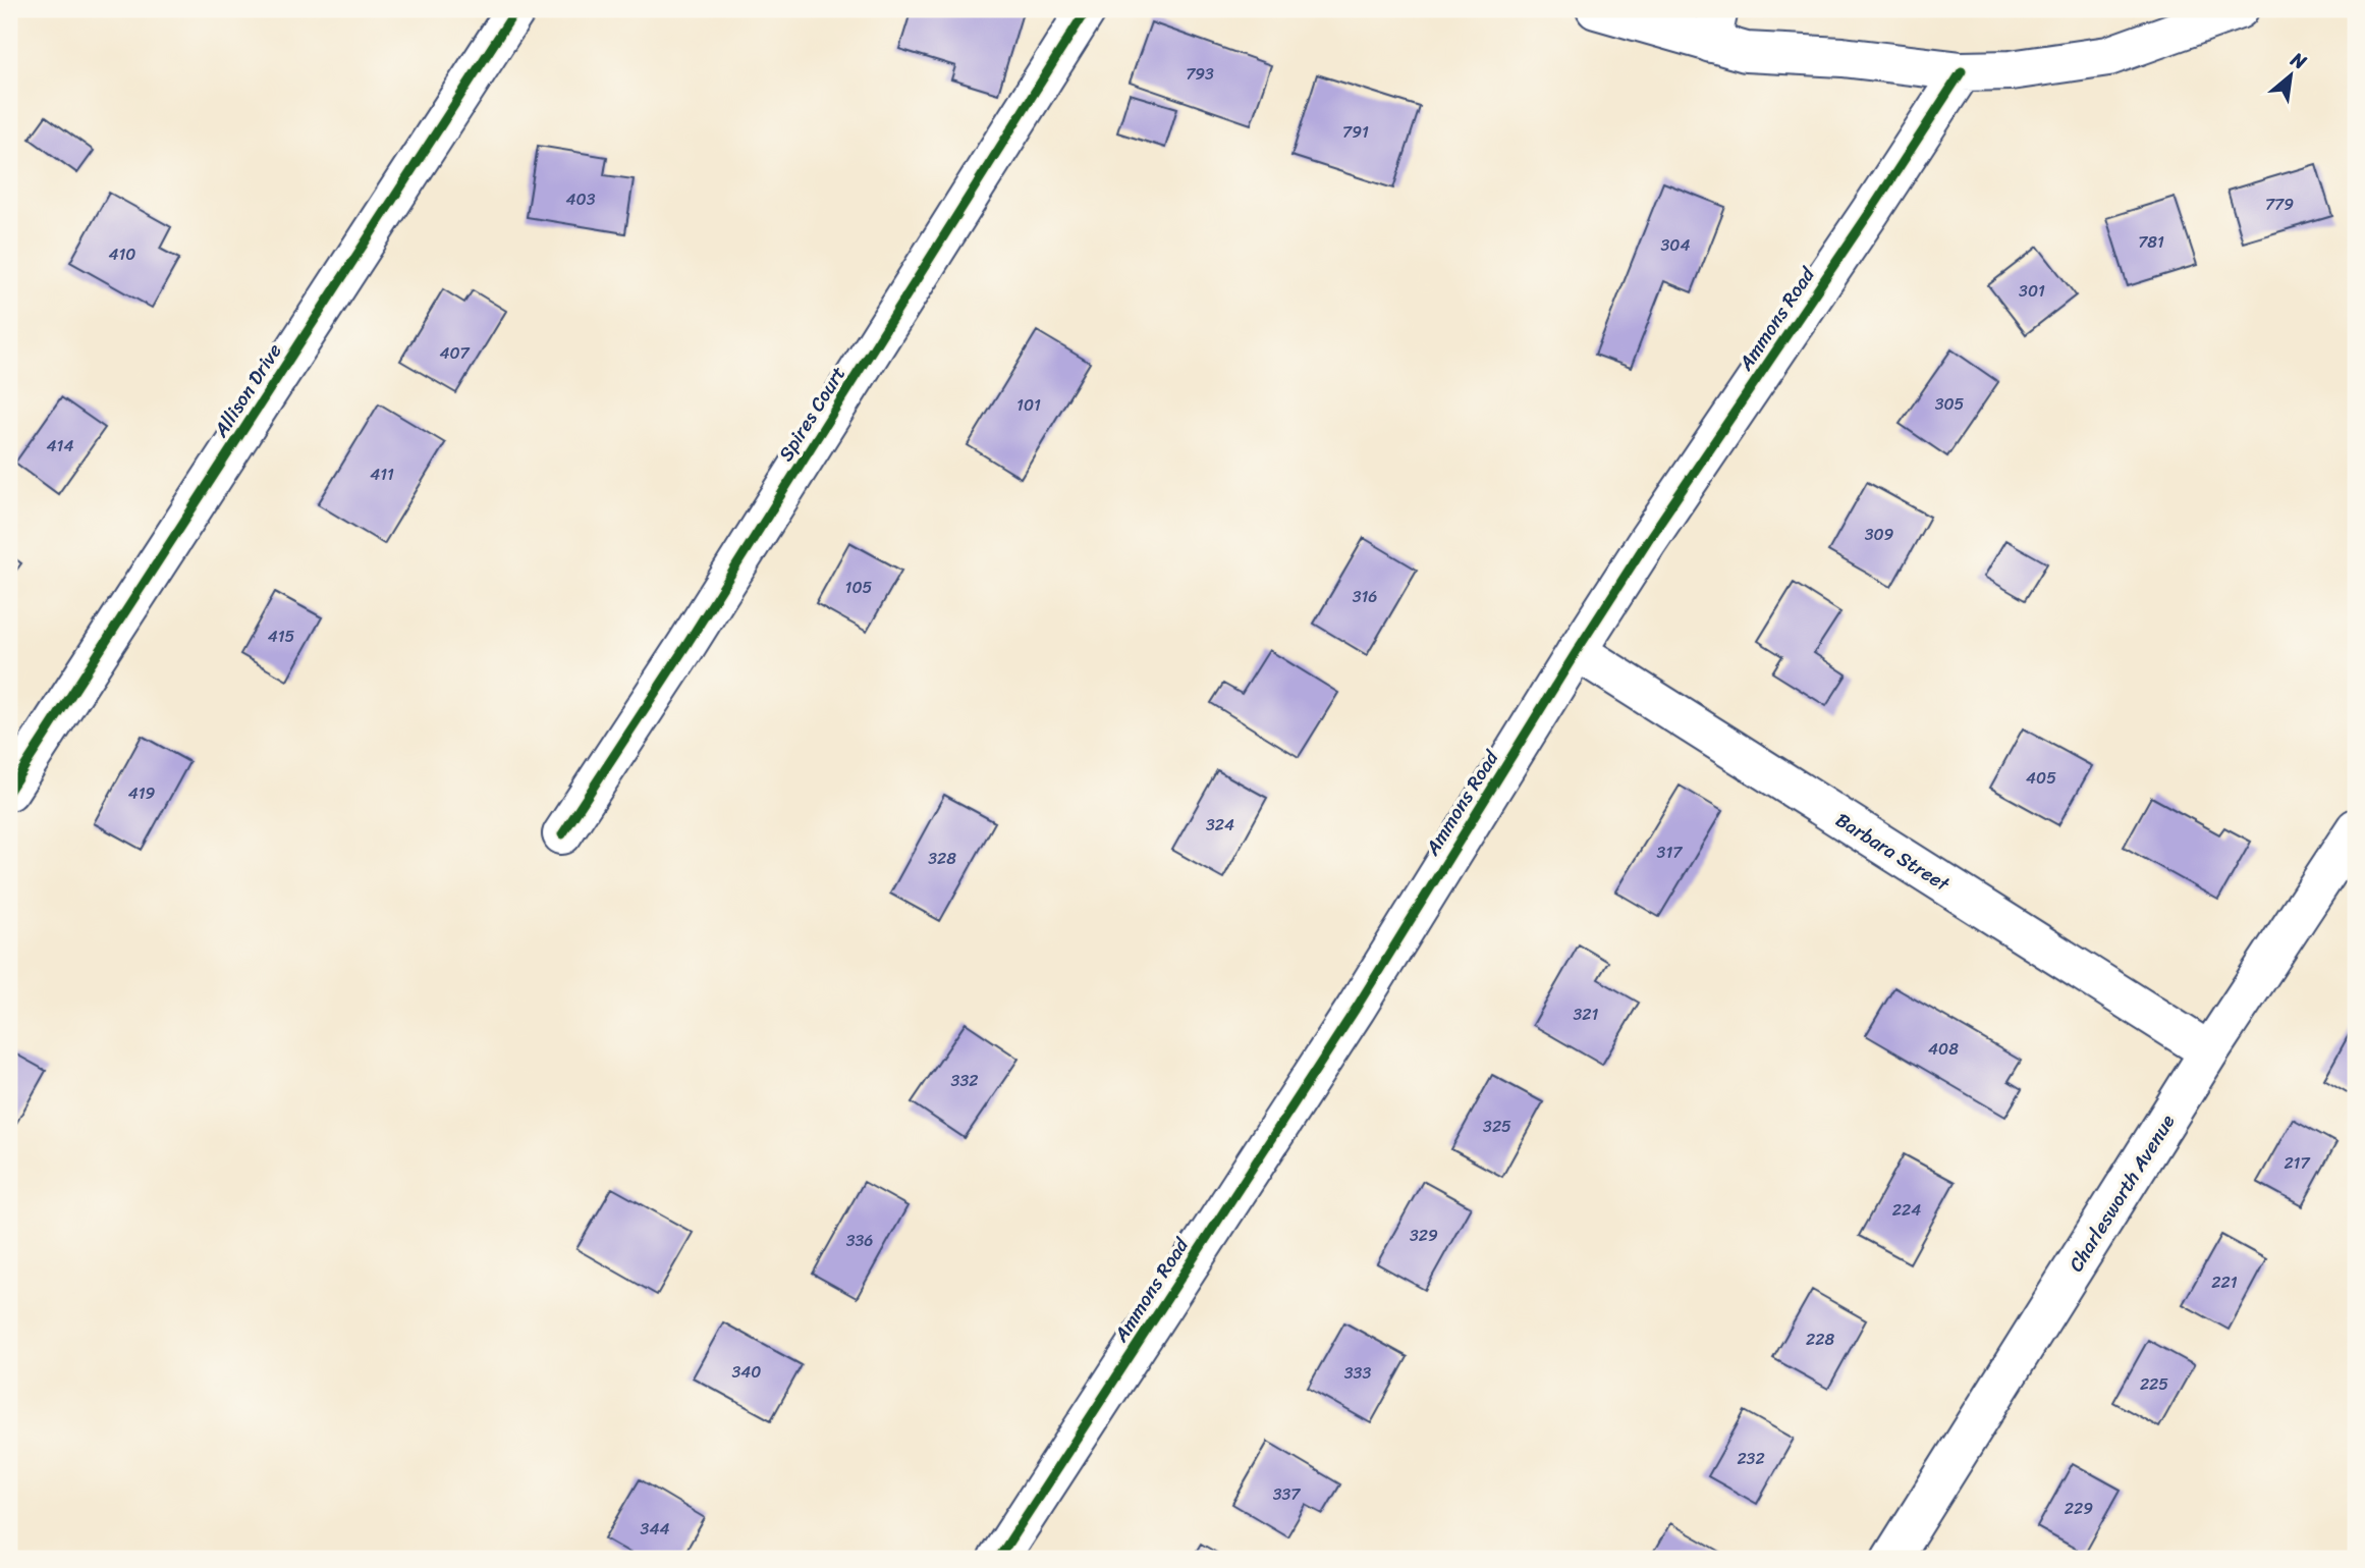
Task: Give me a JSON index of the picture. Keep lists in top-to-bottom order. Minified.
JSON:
{"streets":{"street":["Ammons Road","Allison Drive","Spires Court","Barbara Street","Charlesworth Avenue"]},"crossings":[["Ammons Road","Barbara Street"],["Barbara Street","Charlesworth Avenue"]],"house_numbers":["793","791","403","779","781","304","410","301","407","305","101","414","411","309","105","316","415","405","419","324","317","328","321","408","332","325","217","224","329","336","221","228","340","333","225","232","337","229","344"],"north":"top right"}
